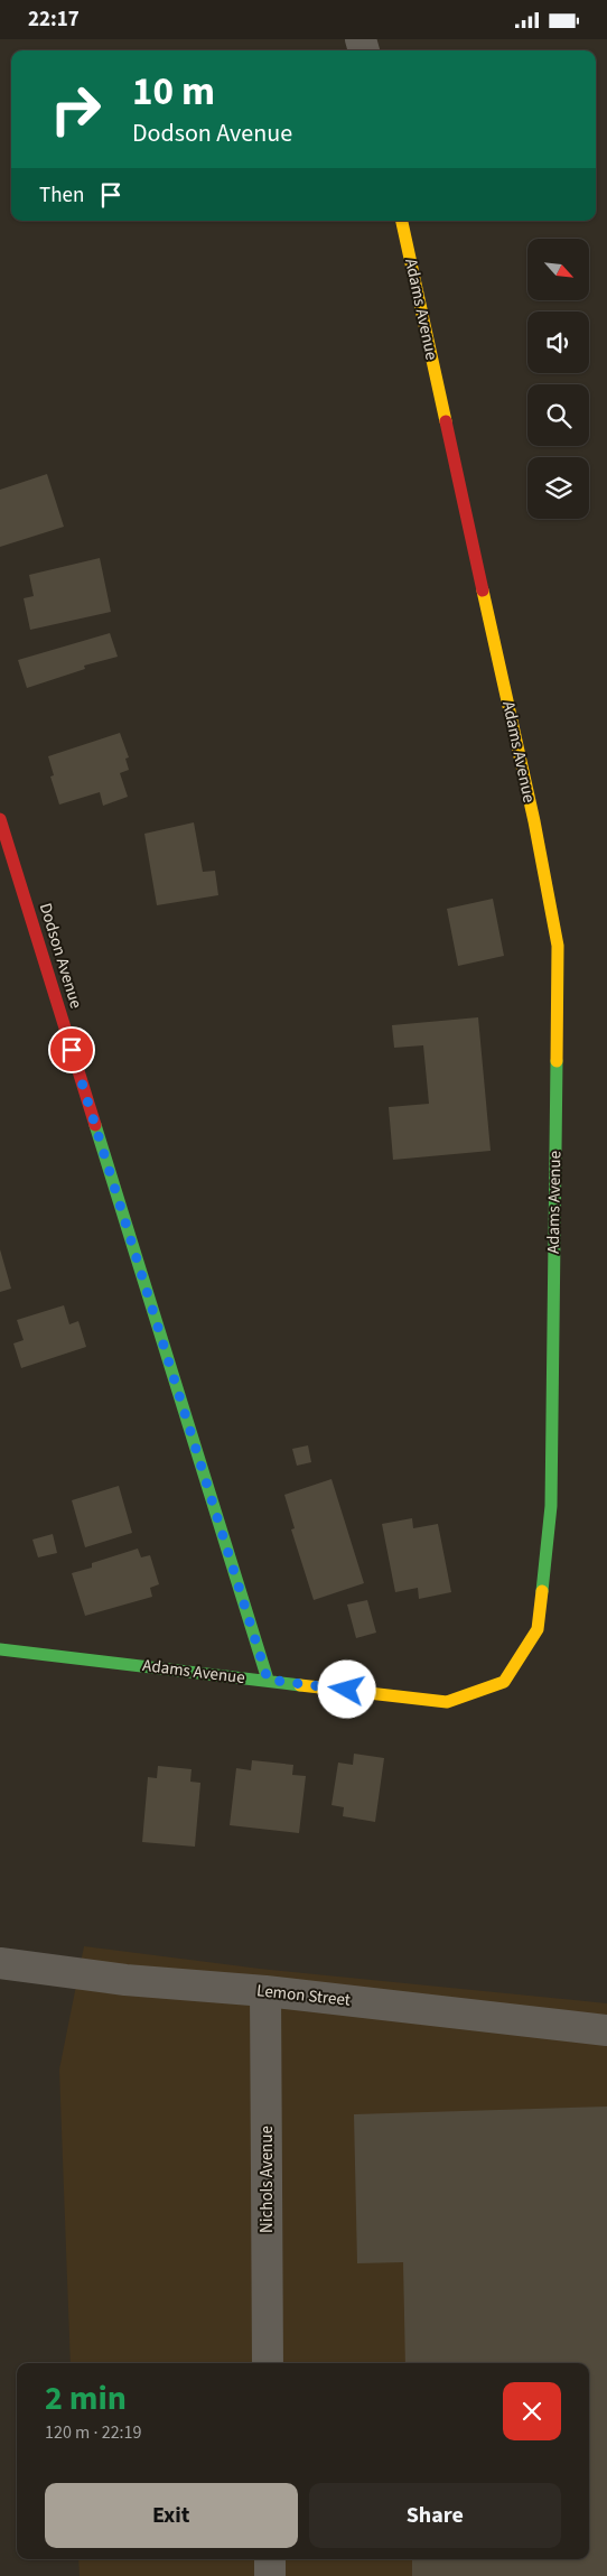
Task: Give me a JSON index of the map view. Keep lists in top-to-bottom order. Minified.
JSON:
{"streets":{"street":["Adams Avenue","Dodson Avenue","Lemon Street","Nichols Avenue"]},"crossings":[["Adams Avenue","Dodson Avenue"],["Lemon Street","Nichols Avenue"]],"north":"bottom right","page":{"status":"22:17","turn":["10 m","Dodson Avenue"],"then":"Then","heading":["2 min","120 m · 22:19"],"buttons":["Exit","Share"]}}
